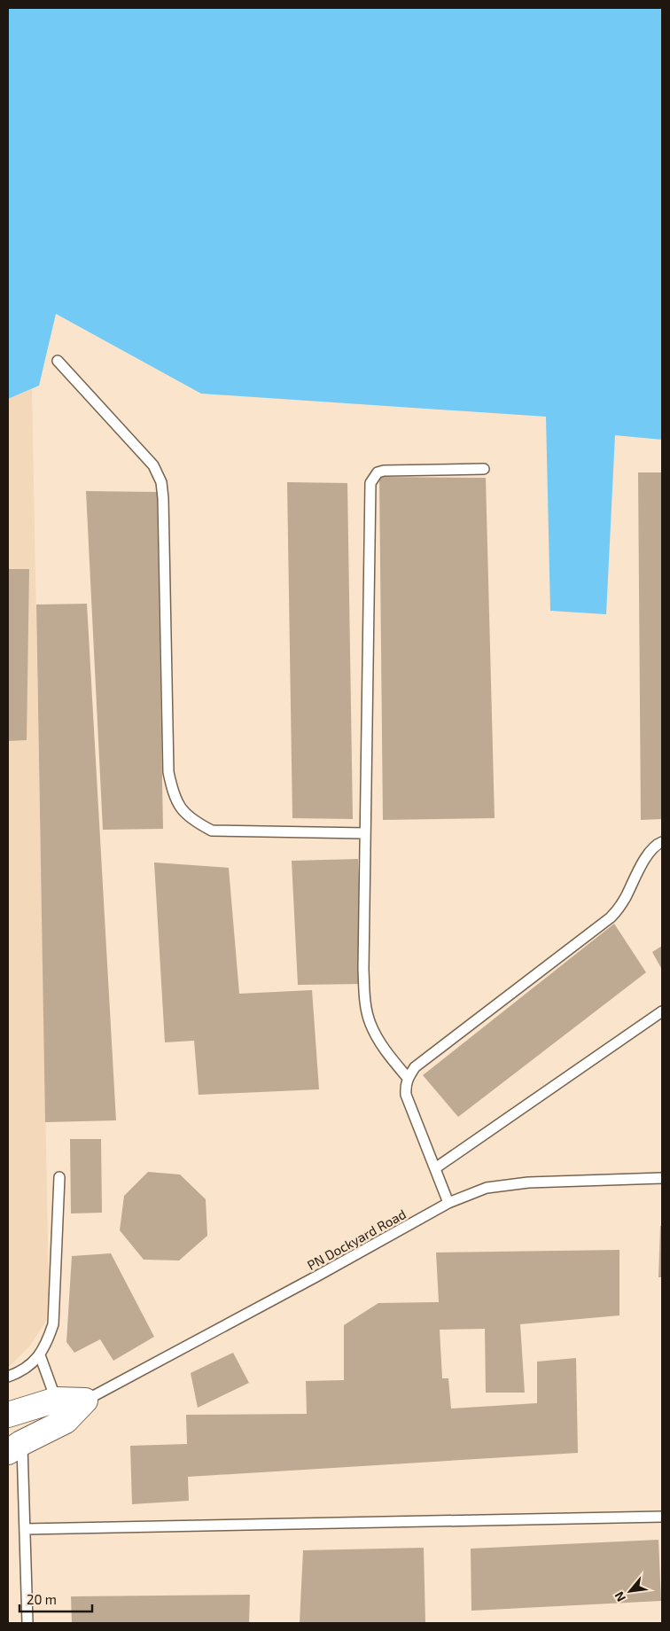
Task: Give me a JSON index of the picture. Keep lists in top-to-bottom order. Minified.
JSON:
{"streets":{"lane":["PN Dockyard Road"]},"scale_bar":"20 m","north":"bottom left"}
